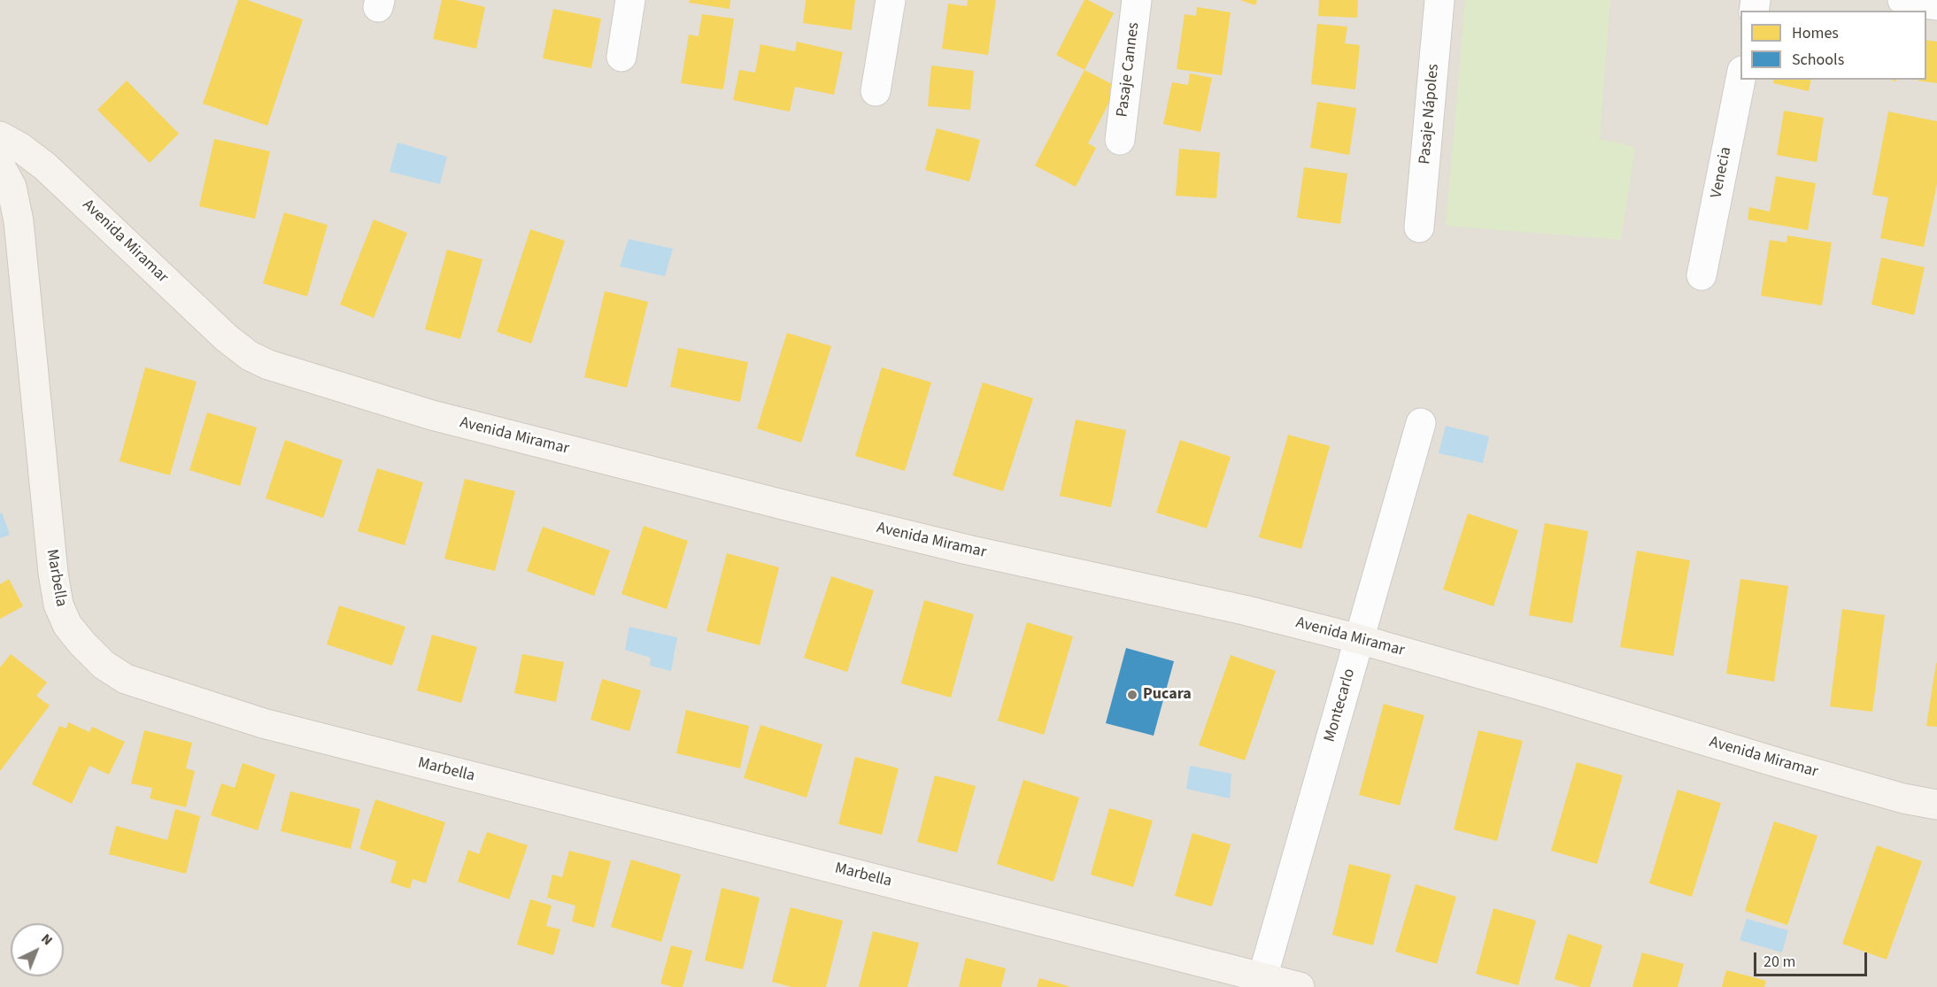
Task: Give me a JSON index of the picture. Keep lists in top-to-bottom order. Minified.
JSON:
{"streets":{"street":["Pasaje Cannes","Pasaje Nápoles","Venecia","Avenida Miramar","Marbella","Montecarlo"]},"crossings":[["Avenida Miramar","Montecarlo"],["Marbella","Montecarlo"]],"places":["Pucara"],"legend":["Homes","Schools"],"scale_bar":"20 m","north":"top right"}
